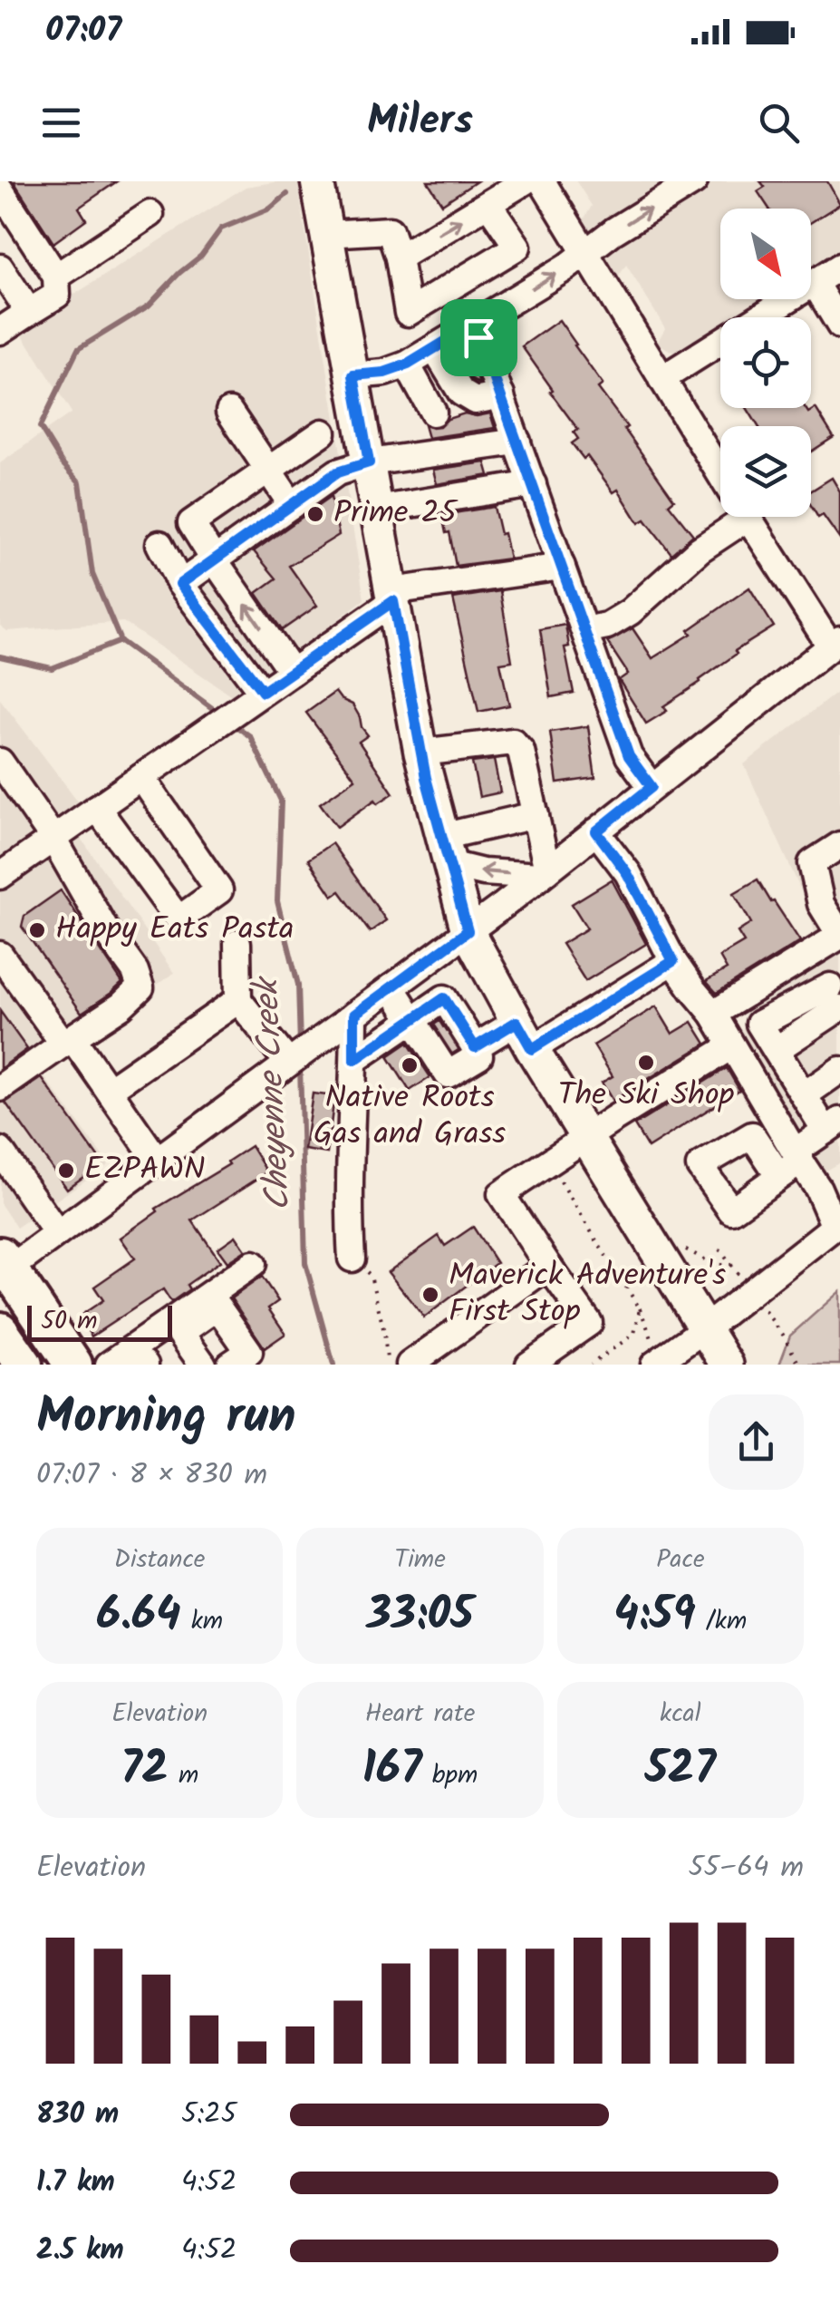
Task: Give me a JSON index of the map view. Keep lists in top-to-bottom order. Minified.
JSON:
{"water":["Cheyenne Creek"],"places":["Prime 25","Happy Eats Pasta","The Ski Shop","Native Roots Gas and Grass","EZPAWN","Maverick Adventure's First Stop"],"scale_bar":"50 m","north":"bottom right","page":{"status":"07:07","header":"Milers","scale":"50 m","heading":["Morning run","07:07 · 8 × 830 m"],"stats":[["Distance","6.64 km"],["Time","33:05"],["Pace","4:59 /km"],["Elevation","72 m"],["Heart rate","167 bpm"],["kcal","527"]],"chart":["Elevation","55–64 m"],"list":[{"name":"830 m","note":"5:25"},{"name":"1.7 km","note":"4:52"},{"name":"2.5 km","note":"4:52"}]}}
